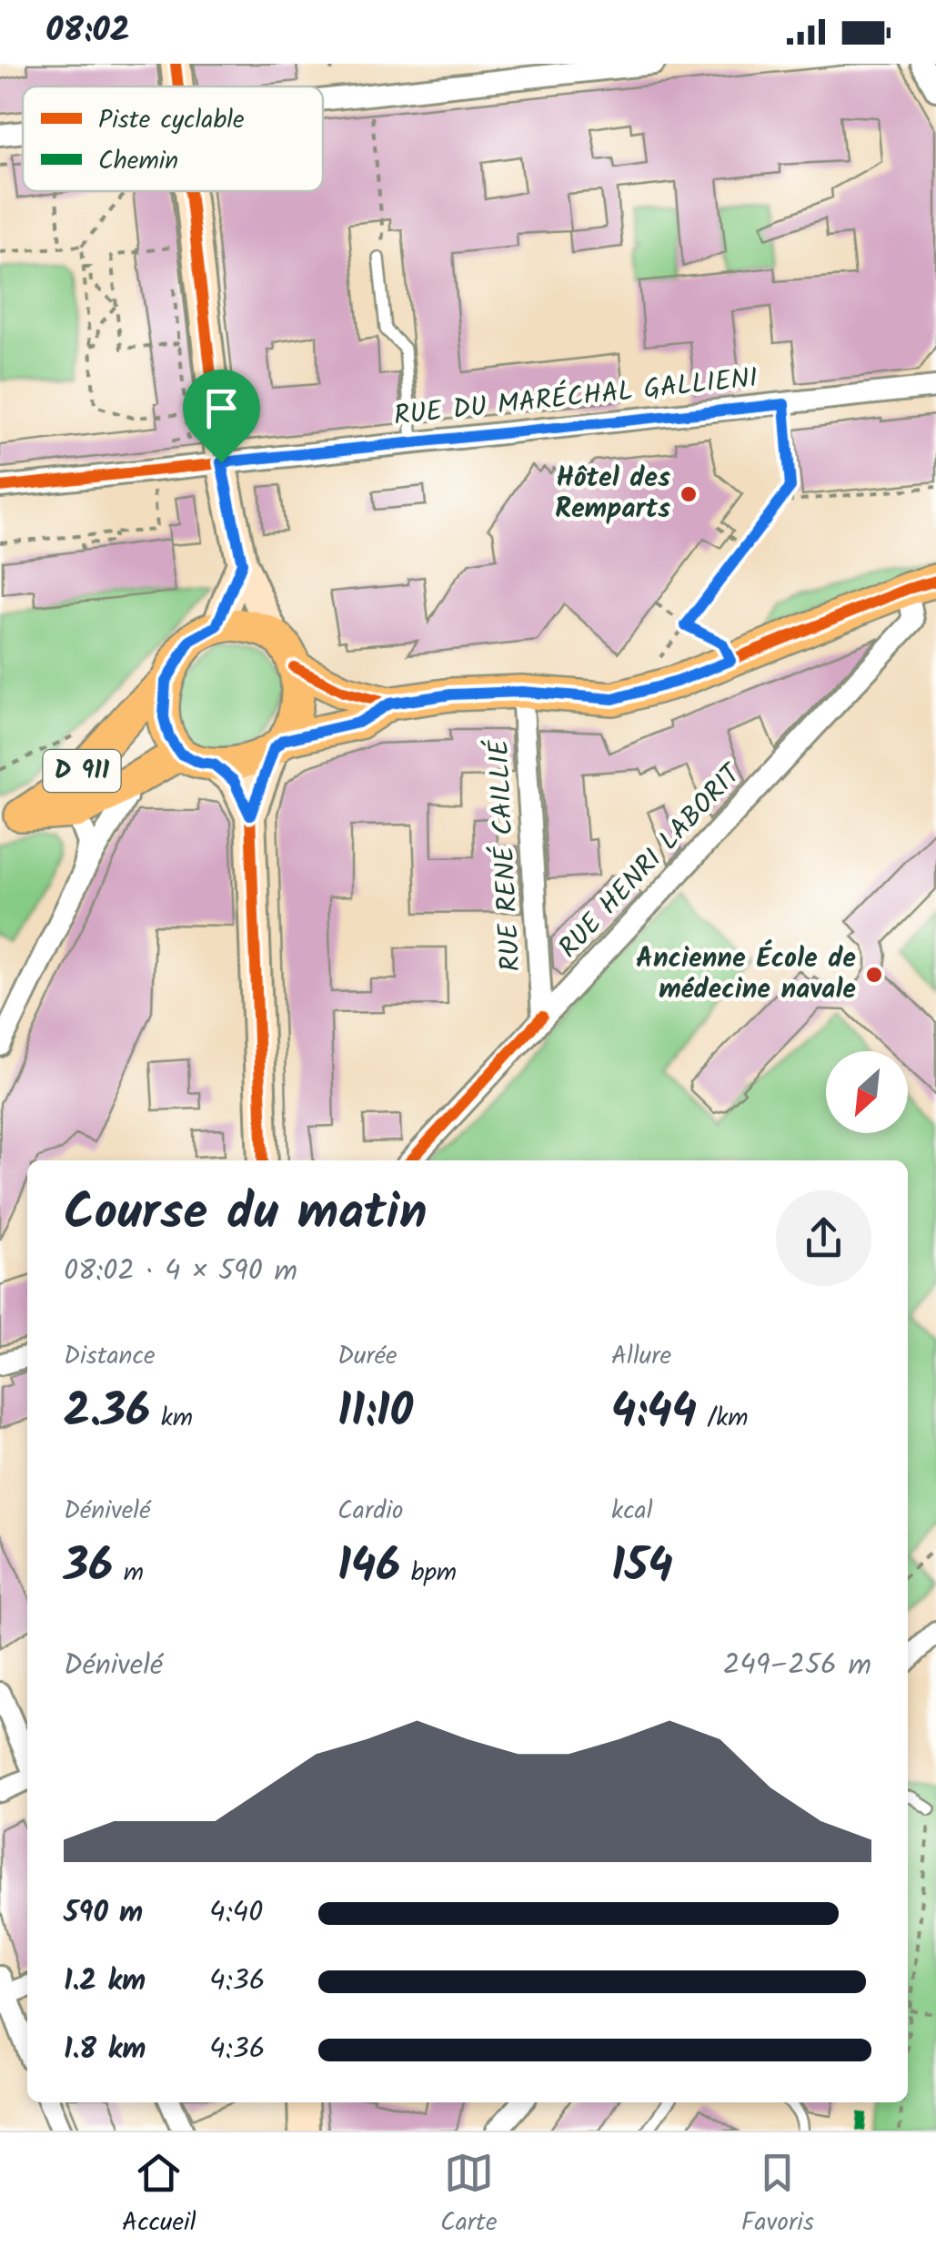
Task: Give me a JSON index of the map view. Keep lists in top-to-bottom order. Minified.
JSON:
{"streets":{"main road":["D 911"],"street":["RUE DU MARÉCHAL GALLIENI","RUE RENÉ CAILLIÉ","RUE HENRI LABORIT"]},"crossings":[["RUE RENÉ CAILLIÉ","RUE HENRI LABORIT"]],"places":["Hôtel des Remparts","Ancienne École de médecine navale"],"legend":["Piste cyclable","Chemin"],"north":"bottom left","page":{"status":"08:02","heading":["Course du matin","08:02 · 4 × 590 m"],"stats":[["Distance","2.36 km"],["Durée","11:10"],["Allure","4:44 /km"],["Dénivelé","36 m"],["Cardio","146 bpm"],["kcal","154"]],"chart":["Dénivelé","249–256 m"],"list":[{"name":"590 m","note":"4:40"},{"name":"1.2 km","note":"4:36"},{"name":"1.8 km","note":"4:36"}],"tabs":["Accueil","Carte","Favoris"]}}
